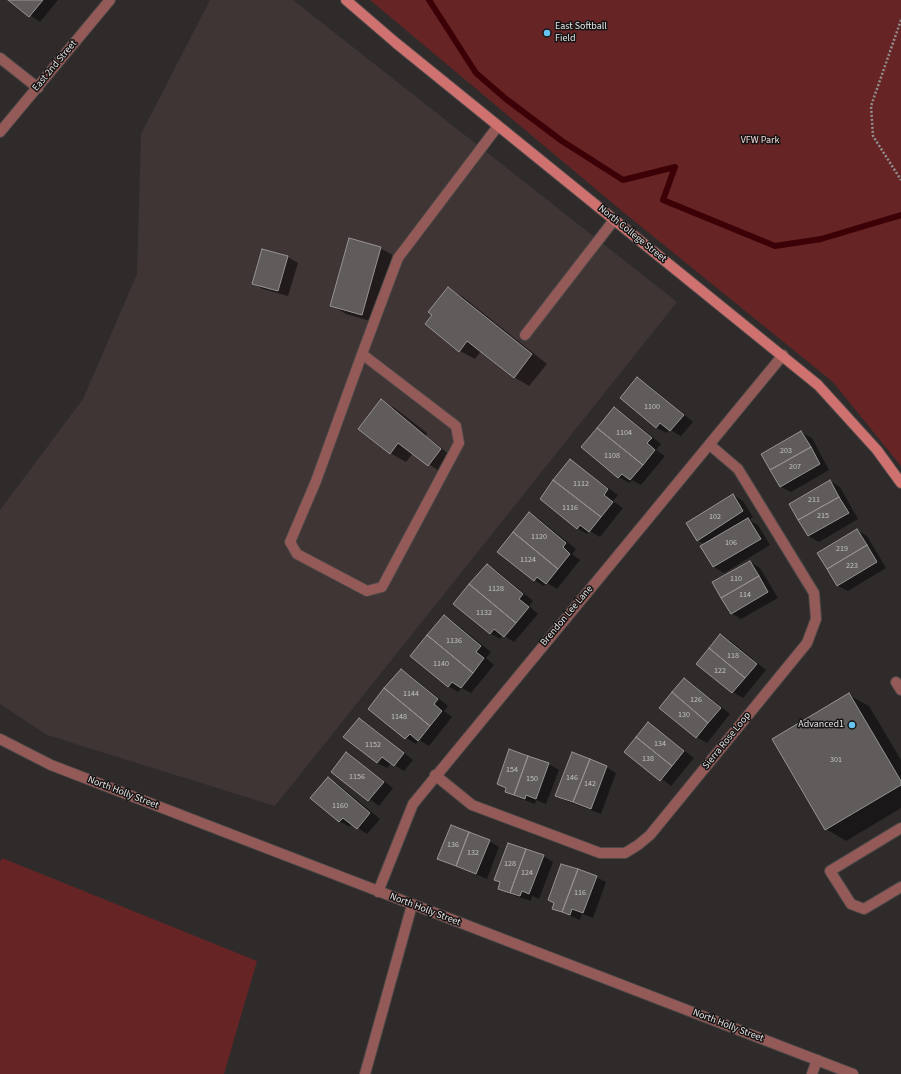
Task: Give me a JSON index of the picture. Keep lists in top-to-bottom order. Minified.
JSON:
{"streets":{"street":["East 2nd Street","North College Street","Brendon Lee Lane","Sierra Rose Loop","North Holly Street"]},"crossings":[["North College Street","Brendon Lee Lane"],["Brendon Lee Lane","Sierra Rose Loop"],["Brendon Lee Lane","North Holly Street"]],"parks":["VFW Park"],"places":["East Softball Field","Advanced1"],"house_numbers":["1100","1104","203","1108","207","1112","211","1116","215","102","1120","106","219","1124","223","110","1128","114","1132","1136","118","1140","122","1144","126","130","1148","134","1152","138","301","154","1156","146","150","142","1160","136","132","128","124","116"]}
